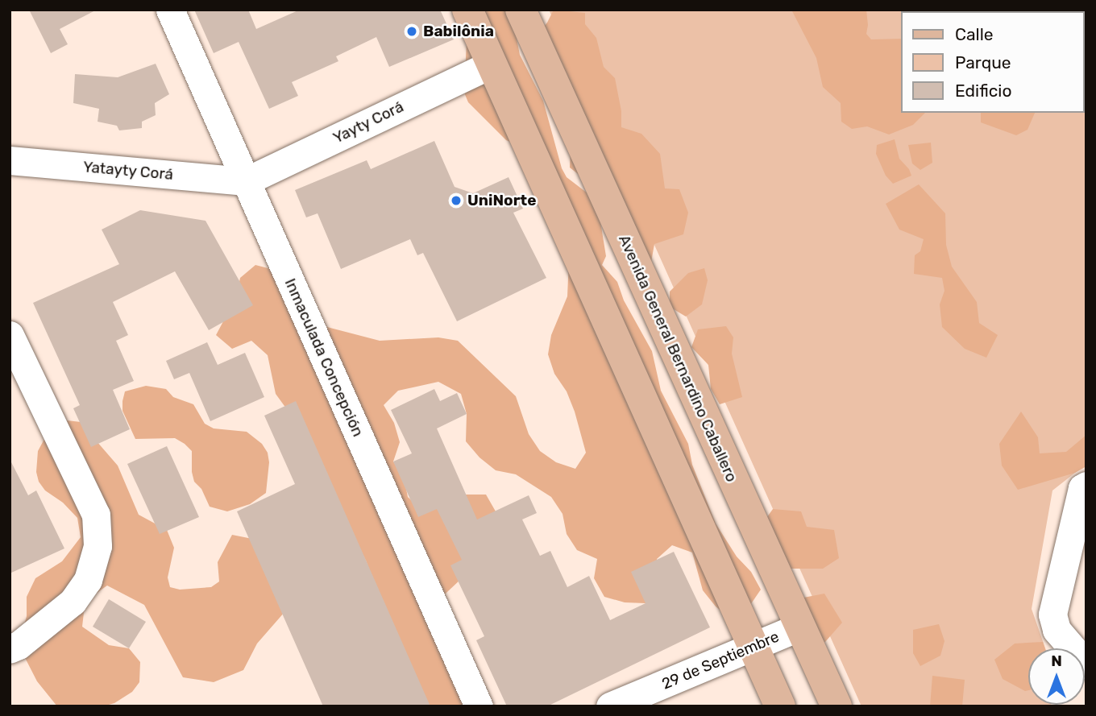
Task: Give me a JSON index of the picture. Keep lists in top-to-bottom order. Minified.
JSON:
{"streets":{"main road":["Avenida General Bernardino Caballero"],"street":["Yayty Corá","Yatayty Corá","Inmaculada Concepción","29 de Septiembre"]},"crossings":[["Yayty Corá","Yatayty Corá"],["Yayty Corá","Inmaculada Concepción"],["Yatayty Corá","Inmaculada Concepción"],["Avenida General Bernardino Caballero","29 de Septiembre"]],"places":["Babilônia","UniNorte"],"legend":["Calle","Parque","Edificio"],"north":"top"}
